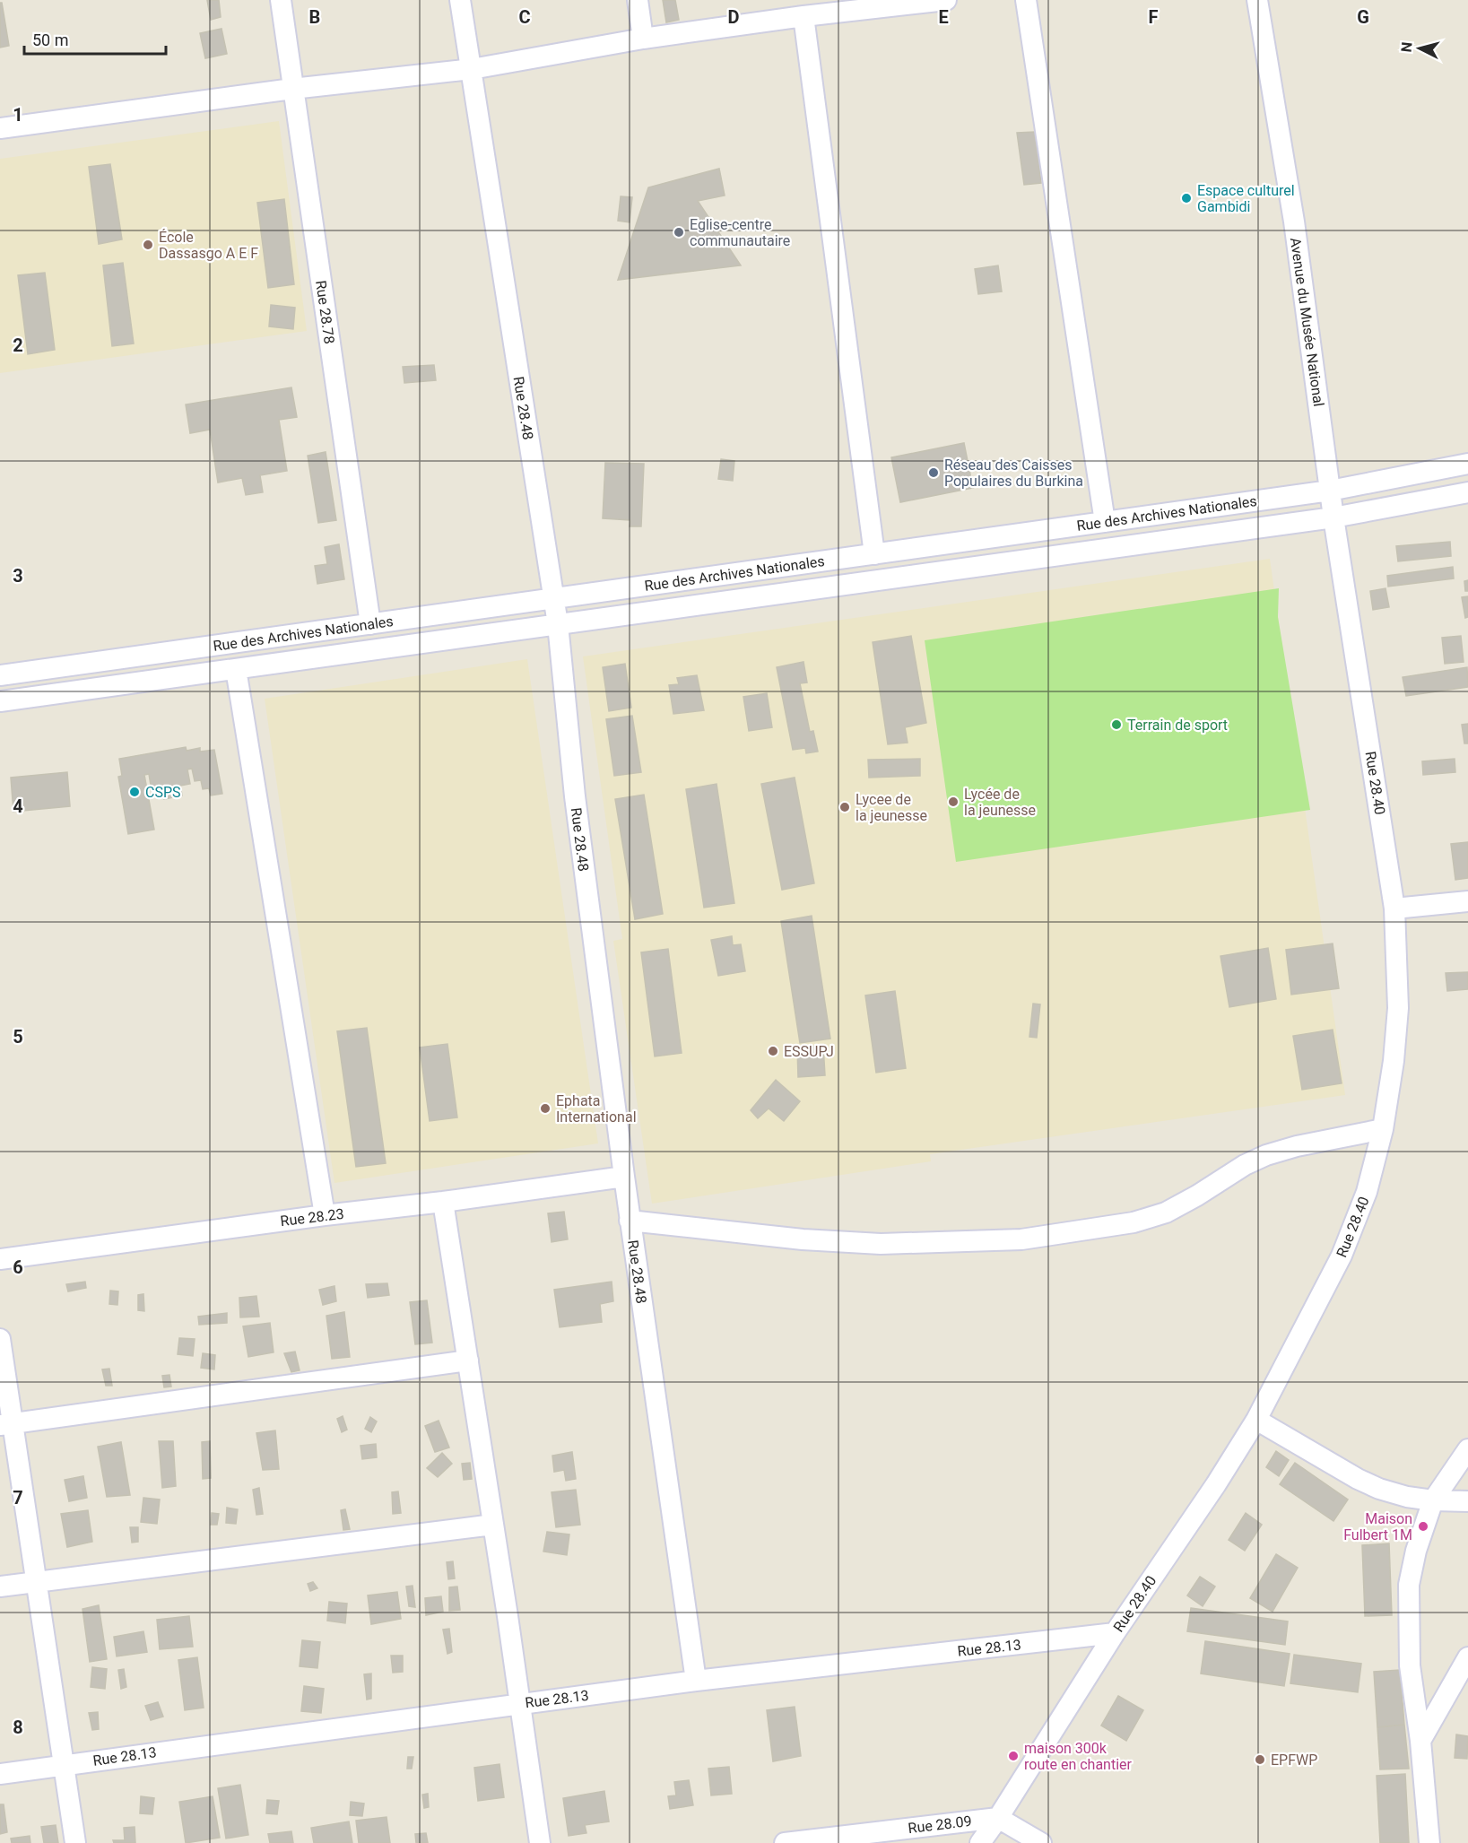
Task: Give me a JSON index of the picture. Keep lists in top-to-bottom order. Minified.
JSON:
{"streets":{"street":["Rue 28.78","Avenue du Musée National","Rue 28.48","Rue des Archives Nationales","Rue 28.40","Rue 28.23","Rue 28.13","Rue 28.09"]},"crossings":[["Rue 28.78","Rue des Archives Nationales"],["Avenue du Musée National","Rue des Archives Nationales"],["Avenue du Musée National","Rue 28.40"],["Rue 28.48","Rue des Archives Nationales"],["Rue 28.48","Rue 28.23"],["Rue 28.48","Rue 28.13"],["Rue des Archives Nationales","Rue 28.40"],["Rue 28.40","Rue 28.13"],["Rue 28.40","Rue 28.09"]],"places":["Espace culturel Gambidi","Eglise-centre communautaire","École Dassasgo A E F","Réseau des Caisses Populaires du Burkina","Terrain de sport","CSPS","Lycée de la jeunesse","Lycee de la jeunesse","ESSUPJ","Ephata International","Maison Fulbert 1M","maison 300k route en chantier","EPFWP"],"scale_bar":"50 m","north":"left","grid":{"columns":["B","C","D","E","F","G"],"rows":["1","2","3","4","5","6","7","8"]}}
